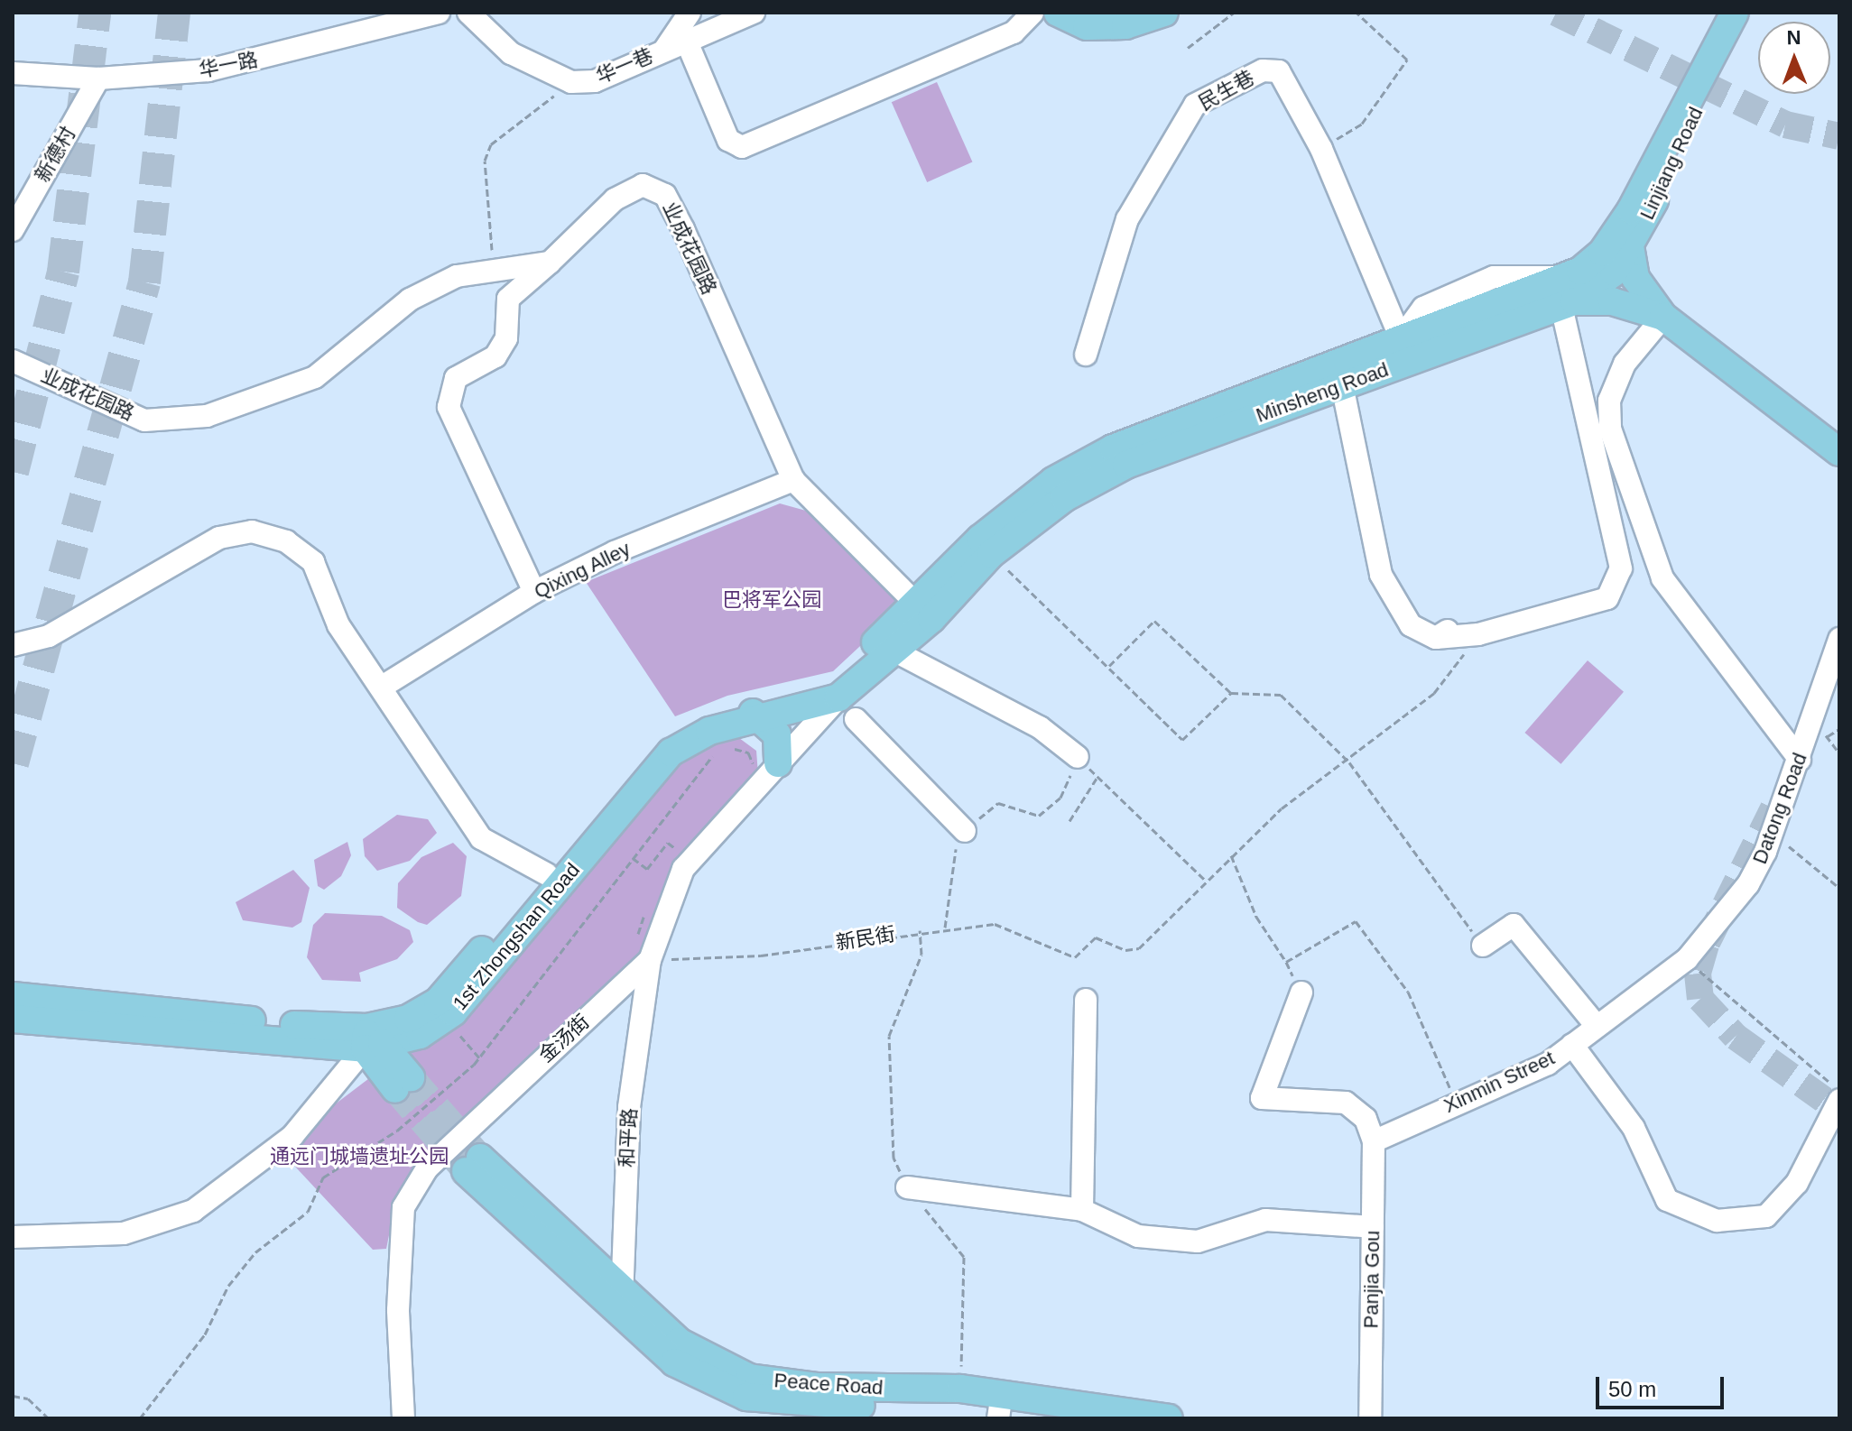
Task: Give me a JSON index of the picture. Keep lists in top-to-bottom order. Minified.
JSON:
{"streets":{"main road":["Linjiang Road","Minsheng Road","1st Zhongshan Road","Peace Road"],"street":["华一路","华一巷","民生巷","新德村","业成花园路","Qixing Alley","Datong Road","金汤街","Xinmin Street","和平路","Panjia Gou"],"path":["新民街"]},"crossings":[["华一路","新德村"],["民生巷","Minsheng Road"],["Linjiang Road","Minsheng Road"],["业成花园路","Minsheng Road"],["业成花园路","Qixing Alley"],["Minsheng Road","1st Zhongshan Road"],["Minsheng Road","金汤街"],["Datong Road","Xinmin Street"],["1st Zhongshan Road","金汤街"],["新民街","金汤街"],["新民街","和平路"],["金汤街","和平路"],["Xinmin Street","Panjia Gou"],["和平路","Peace Road"]],"parks":["巴将军公园","通远门城墙遗址公园"],"scale_bar":"50 m","north":"top"}
